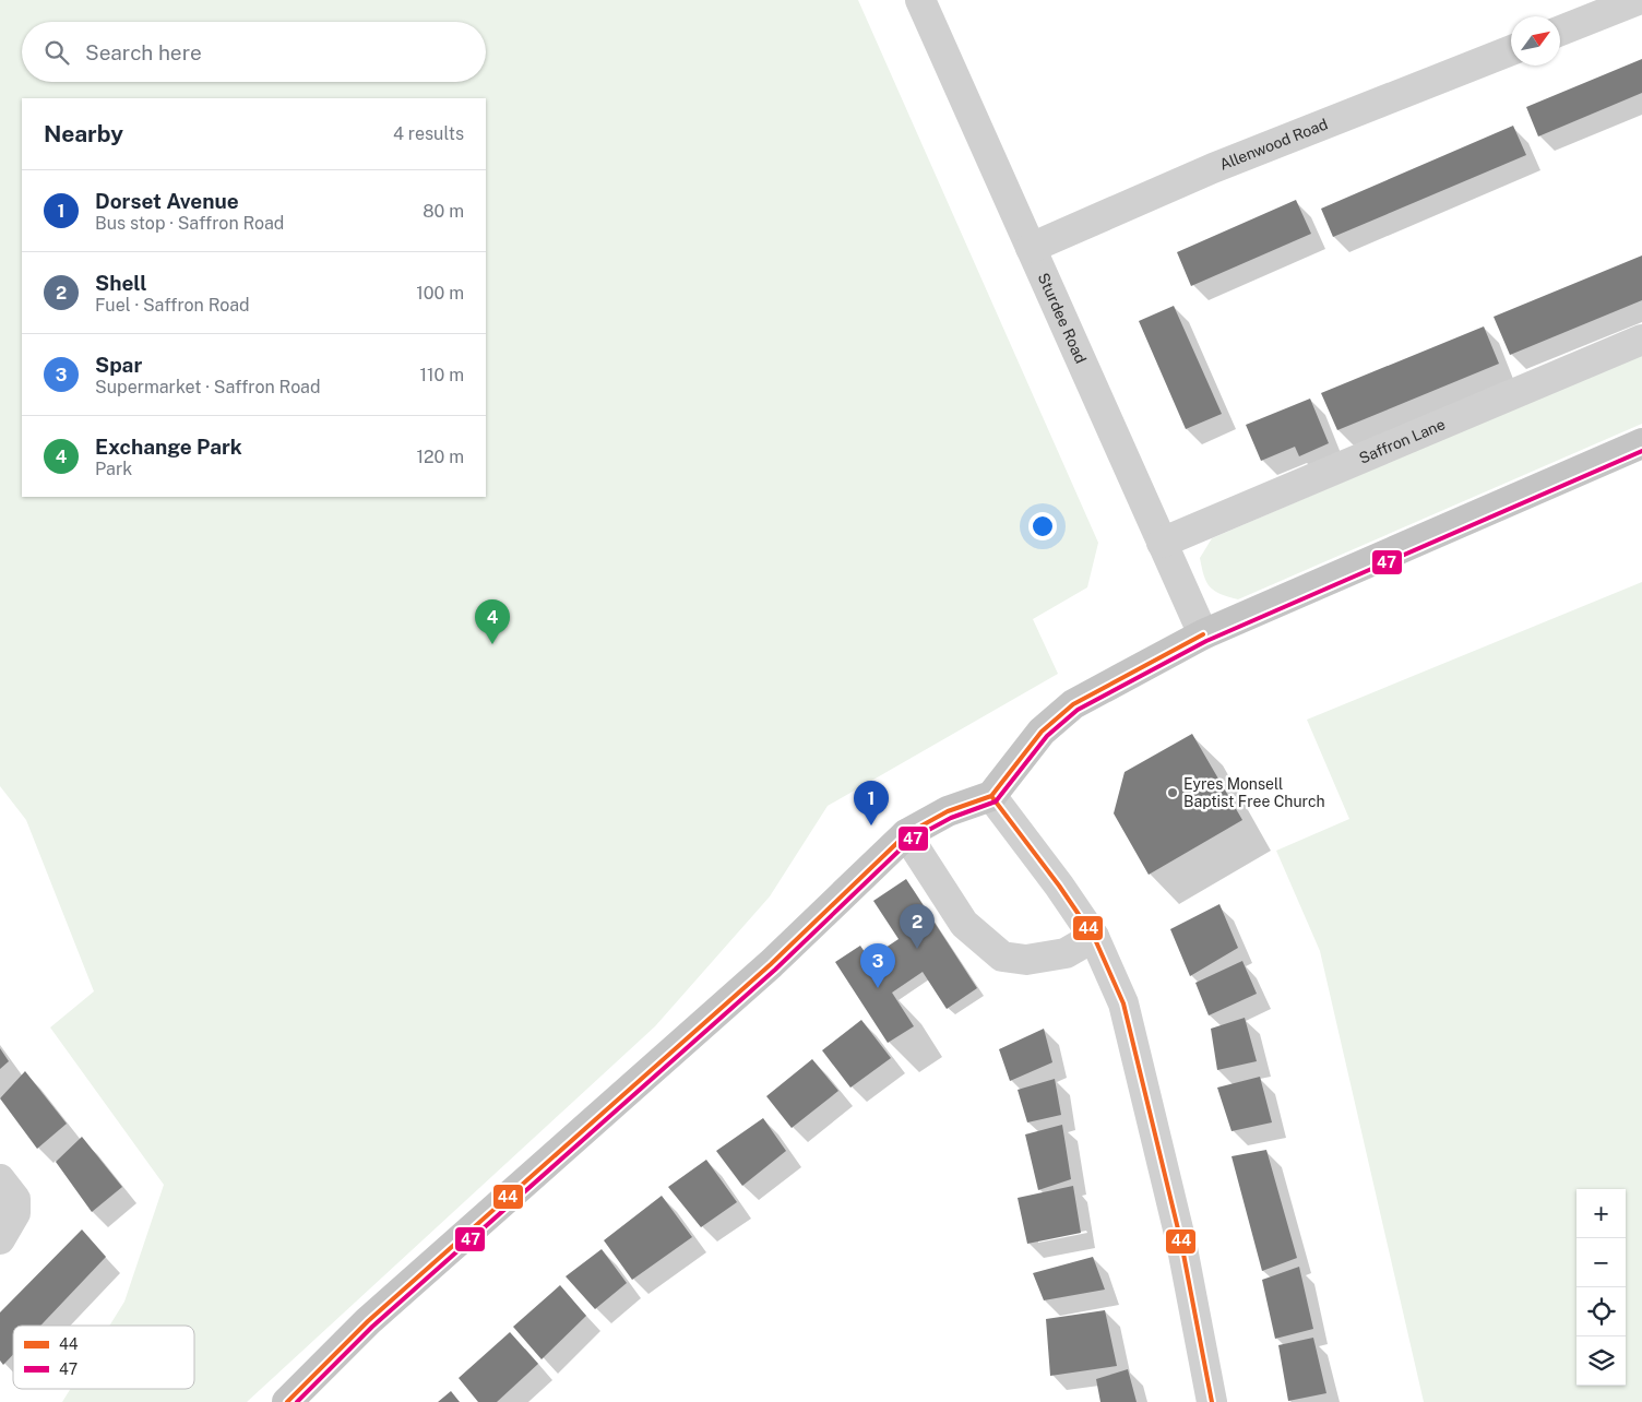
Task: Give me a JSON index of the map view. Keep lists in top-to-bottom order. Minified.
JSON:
{"streets":{"street":["Allenwood Road","Sturdee Road","Saffron Lane"]},"crossings":[["Allenwood Road","Sturdee Road"],["Sturdee Road","Saffron Lane"]],"places":["Eyres Monsell Baptist Free Church"],"lines":["transit line 47","transit line 44"],"legend":["44","47"],"north":"top right","page":{"search":"Search here","heading":["Nearby","4 results"],"list":[{"mark":"1","name":"Dorset Avenue","note":"Bus stop · Saffron Road","value":"80 m"},{"mark":"2","name":"Shell","note":"Fuel · Saffron Road","value":"100 m"},{"mark":"3","name":"Spar","note":"Supermarket · Saffron Road","value":"110 m"},{"mark":"4","name":"Exchange Park","note":"Park","value":"120 m"}],"pins":["4","1","2","3"],"map_buttons":["+","−"]}}
